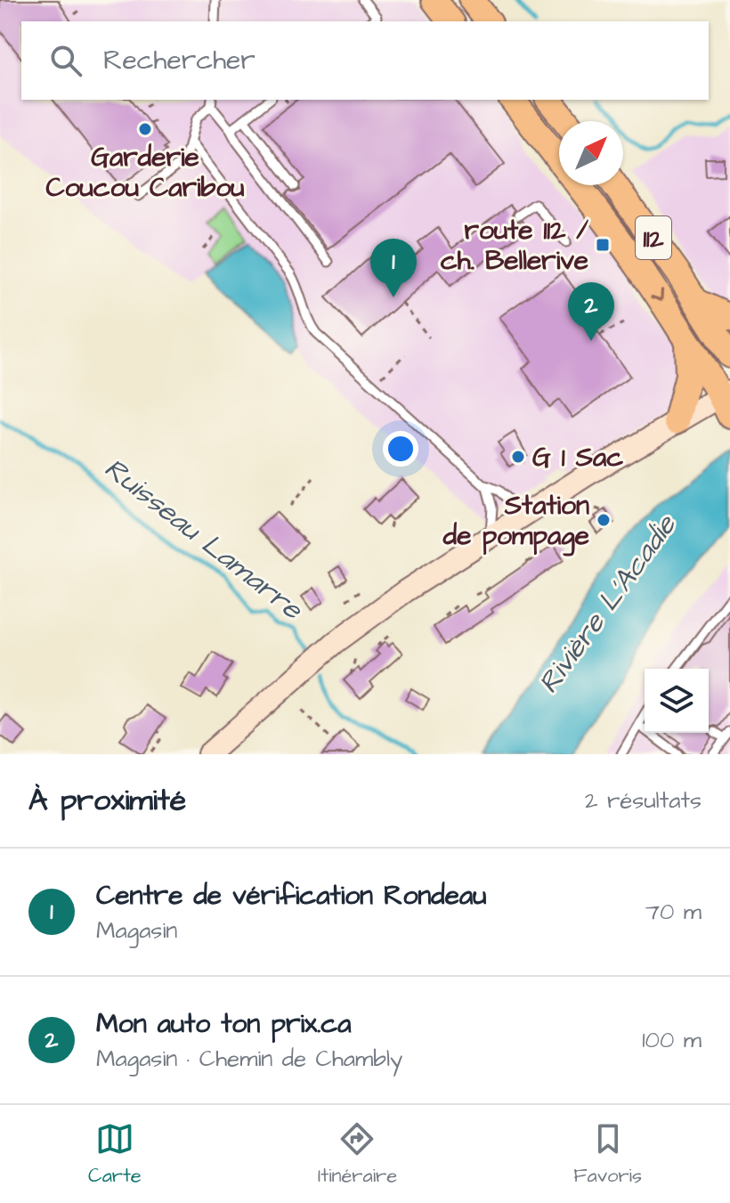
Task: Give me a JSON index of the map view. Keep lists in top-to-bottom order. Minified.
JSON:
{"streets":{"main road":["112"]},"water":["Ruisseau Lamarre","Rivière L'Acadie"],"places":{"other":["Garderie Coucou Caribou","G 1 Sac","Station de pompage"],"transit":["route 112 / ch. Bellerive"]},"north":"top right","page":{"search":"Rechercher","pins":["1","2"],"heading":["À proximité","2 résultats"],"list":[{"mark":"1","name":"Centre de vérification Rondeau","note":"Magasin","value":"70 m"},{"mark":"2","name":"Mon auto ton prix.ca","note":"Magasin · Chemin de Chambly","value":"100 m"}],"nav":["Carte","Itinéraire","Favoris"]}}
